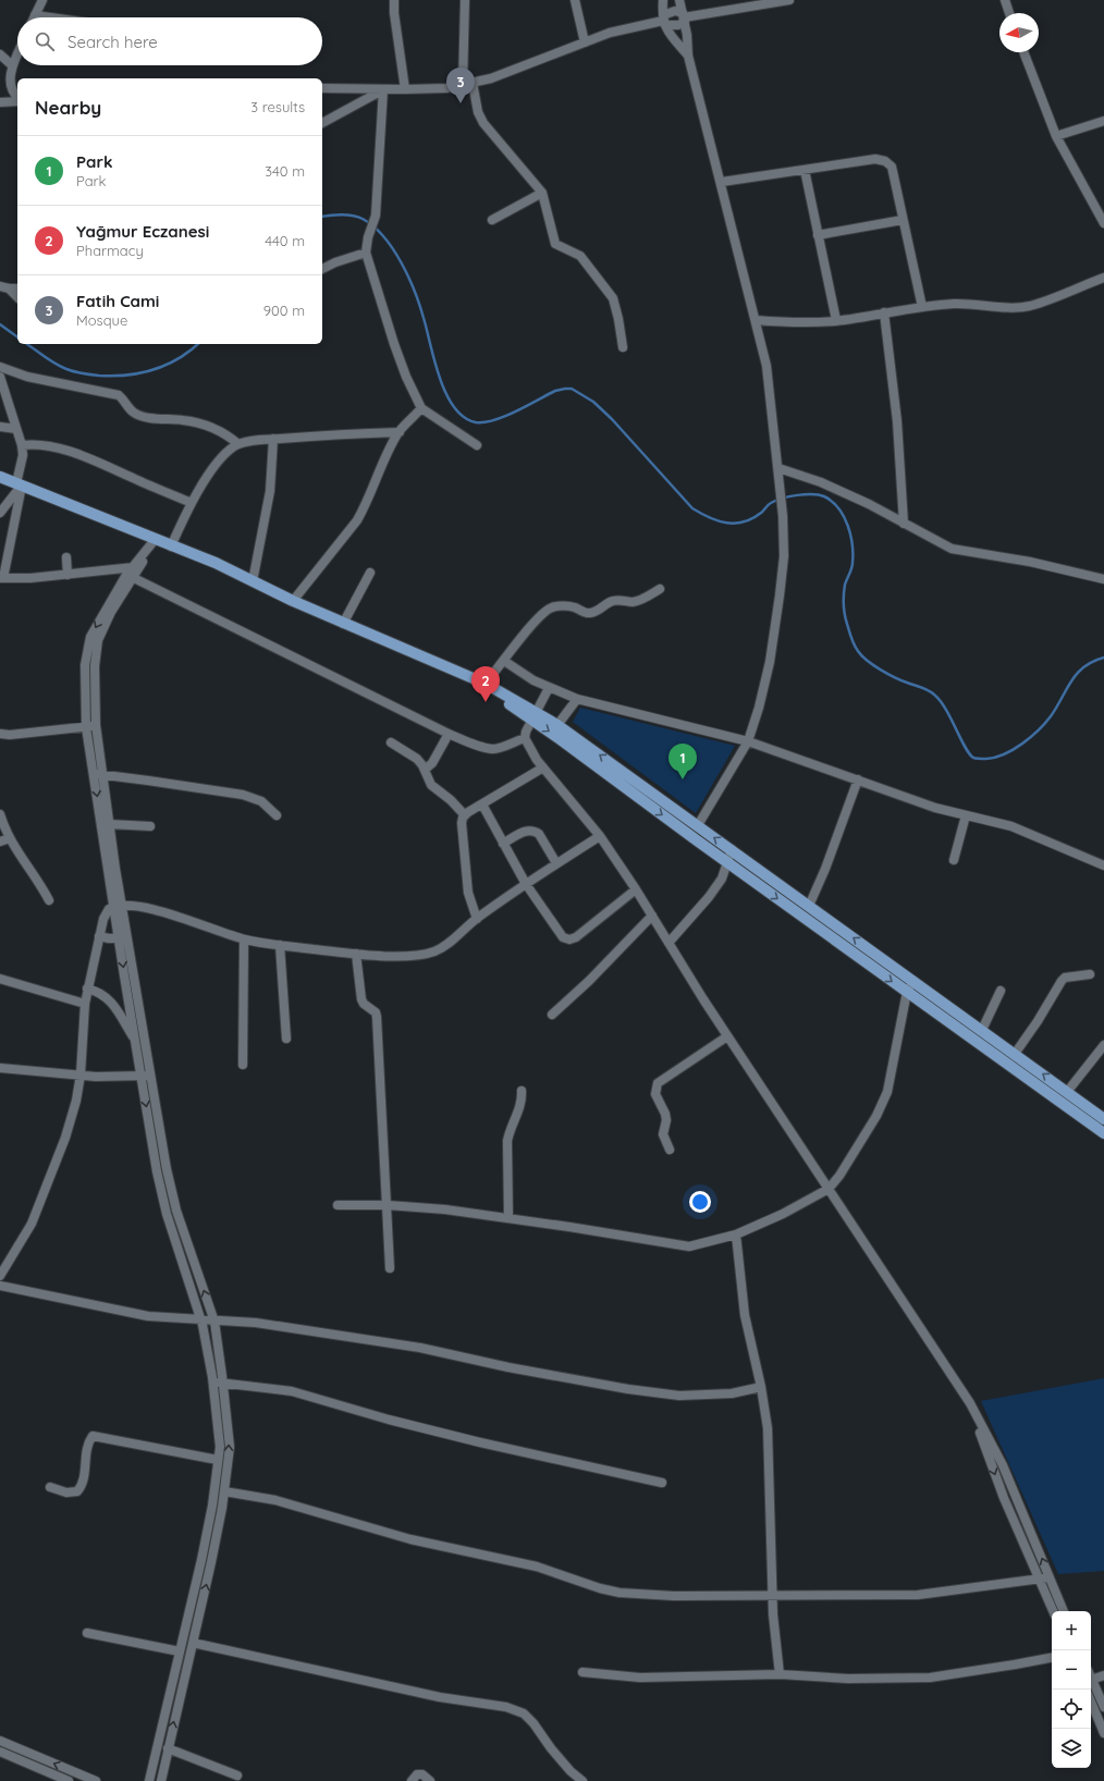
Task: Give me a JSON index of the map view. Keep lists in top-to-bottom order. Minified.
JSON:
{"north":"left","page":{"search":"Search here","pins":["3","2","1"],"heading":["Nearby","3 results"],"list":[{"mark":"1","name":"Park","note":"Park","value":"340 m"},{"mark":"2","name":"Yağmur Eczanesi","note":"Pharmacy","value":"440 m"},{"mark":"3","name":"Fatih Cami","note":"Mosque","value":"900 m"}],"map_buttons":["+","−"]}}
